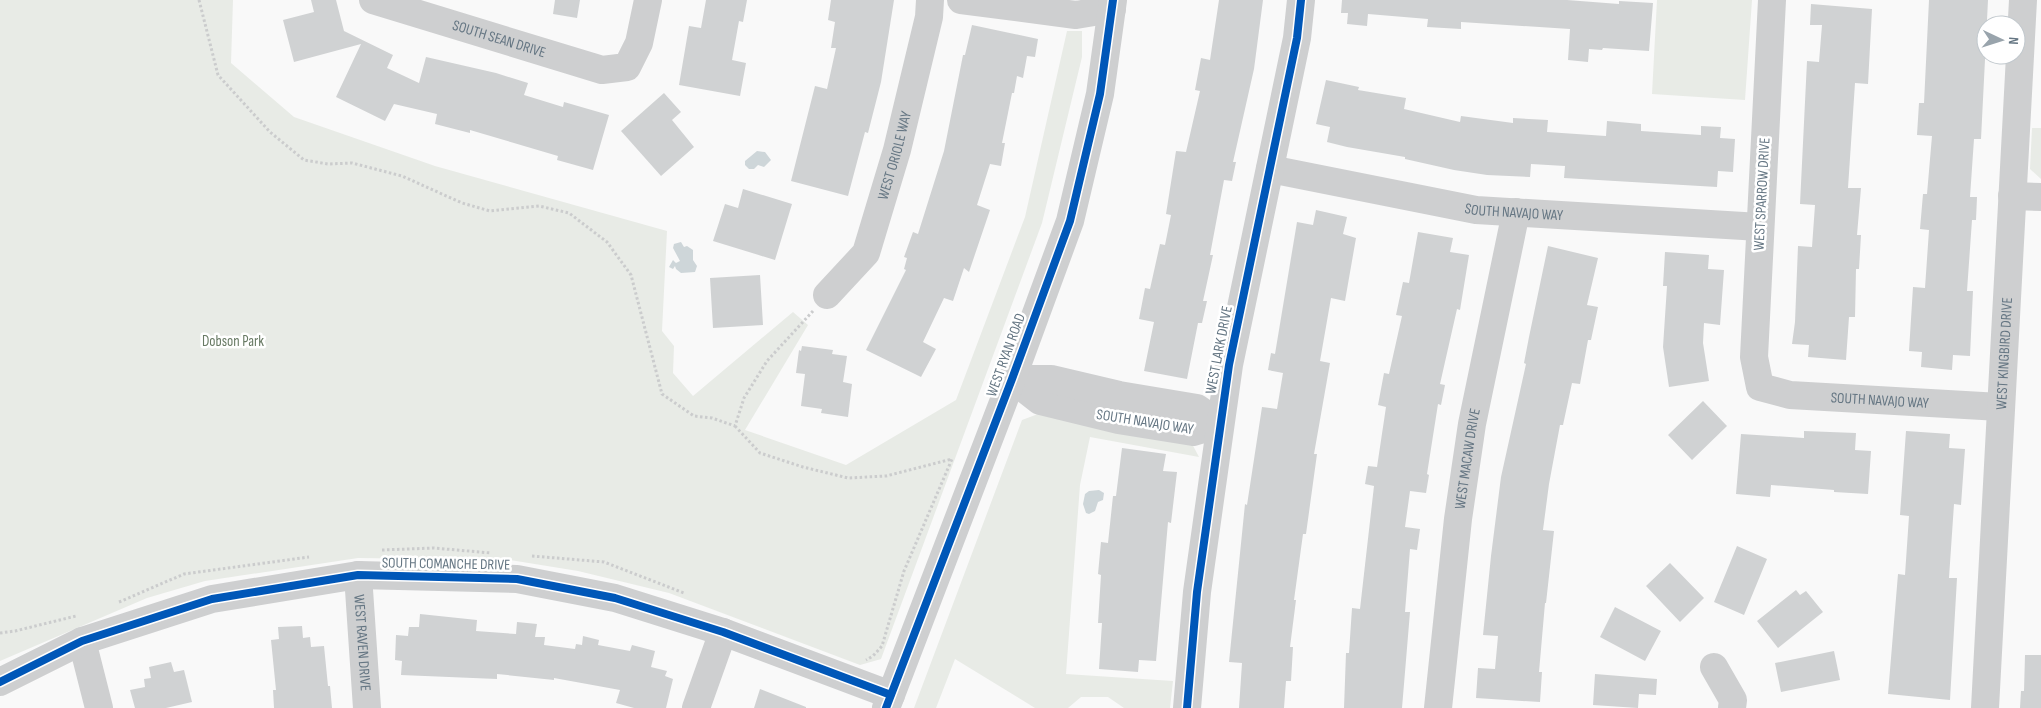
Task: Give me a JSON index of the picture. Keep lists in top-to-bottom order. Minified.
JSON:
{"streets":{"street":["SOUTH SEAN DRIVE","WEST ORIOLE WAY","WEST SPARROW DRIVE","SOUTH NAVAJO WAY","WEST LARK DRIVE","WEST KINGBIRD DRIVE","WEST RYAN ROAD","WEST MACAW DRIVE","SOUTH COMANCHE DRIVE","WEST RAVEN DRIVE"]},"crossings":[["WEST SPARROW DRIVE","SOUTH NAVAJO WAY"],["SOUTH NAVAJO WAY","WEST LARK DRIVE"],["SOUTH NAVAJO WAY","WEST KINGBIRD DRIVE"],["SOUTH NAVAJO WAY","WEST RYAN ROAD"],["SOUTH NAVAJO WAY","WEST MACAW DRIVE"],["WEST RYAN ROAD","SOUTH COMANCHE DRIVE"],["SOUTH COMANCHE DRIVE","WEST RAVEN DRIVE"]],"parks":["Dobson Park"],"north":"right"}
